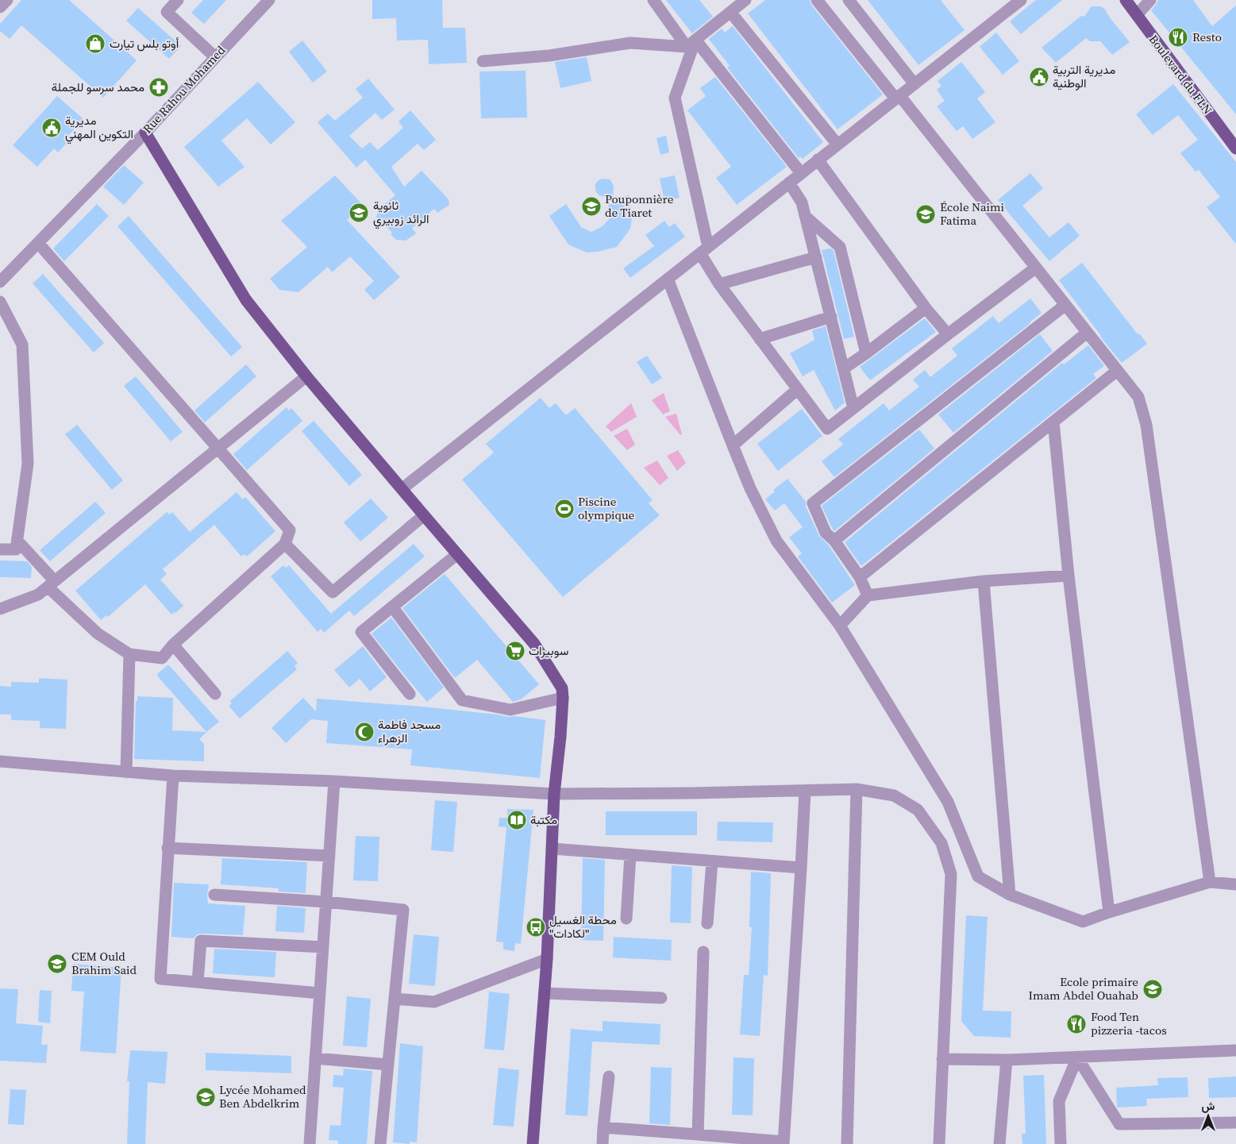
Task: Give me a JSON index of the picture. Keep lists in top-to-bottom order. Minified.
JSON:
{"streets":{"main road":["Boulevard du FLN"],"street":["Rue Rahou Mohamed"]},"places":{"restaurant":["Resto","Food Ten pizzeria -tacos"],"shop":["أوتو بلس تيارت"],"public building":["مديرية التربية الوطنية","مديرية التكوين المهني"],"pharmacy":["محمد سرسو للجملة"],"school or university":["Pouponnière de Tiaret","ثانوية الرائد زوبيري","École Naimi Fatima","CEM Ould Brahim Said","Ecole primaire Imam Abdel Ouahab","Lycée Mohamed Ben Abdelkrim"],"sports":["Piscine olympique"],"supermarket":["سوبيرات"],"mosque":["مسجد فاطمة الزهراء"],"library":["مكتبة"],"bus stop":["محطة الغسيل \"لكادات\""]},"north":"top"}
